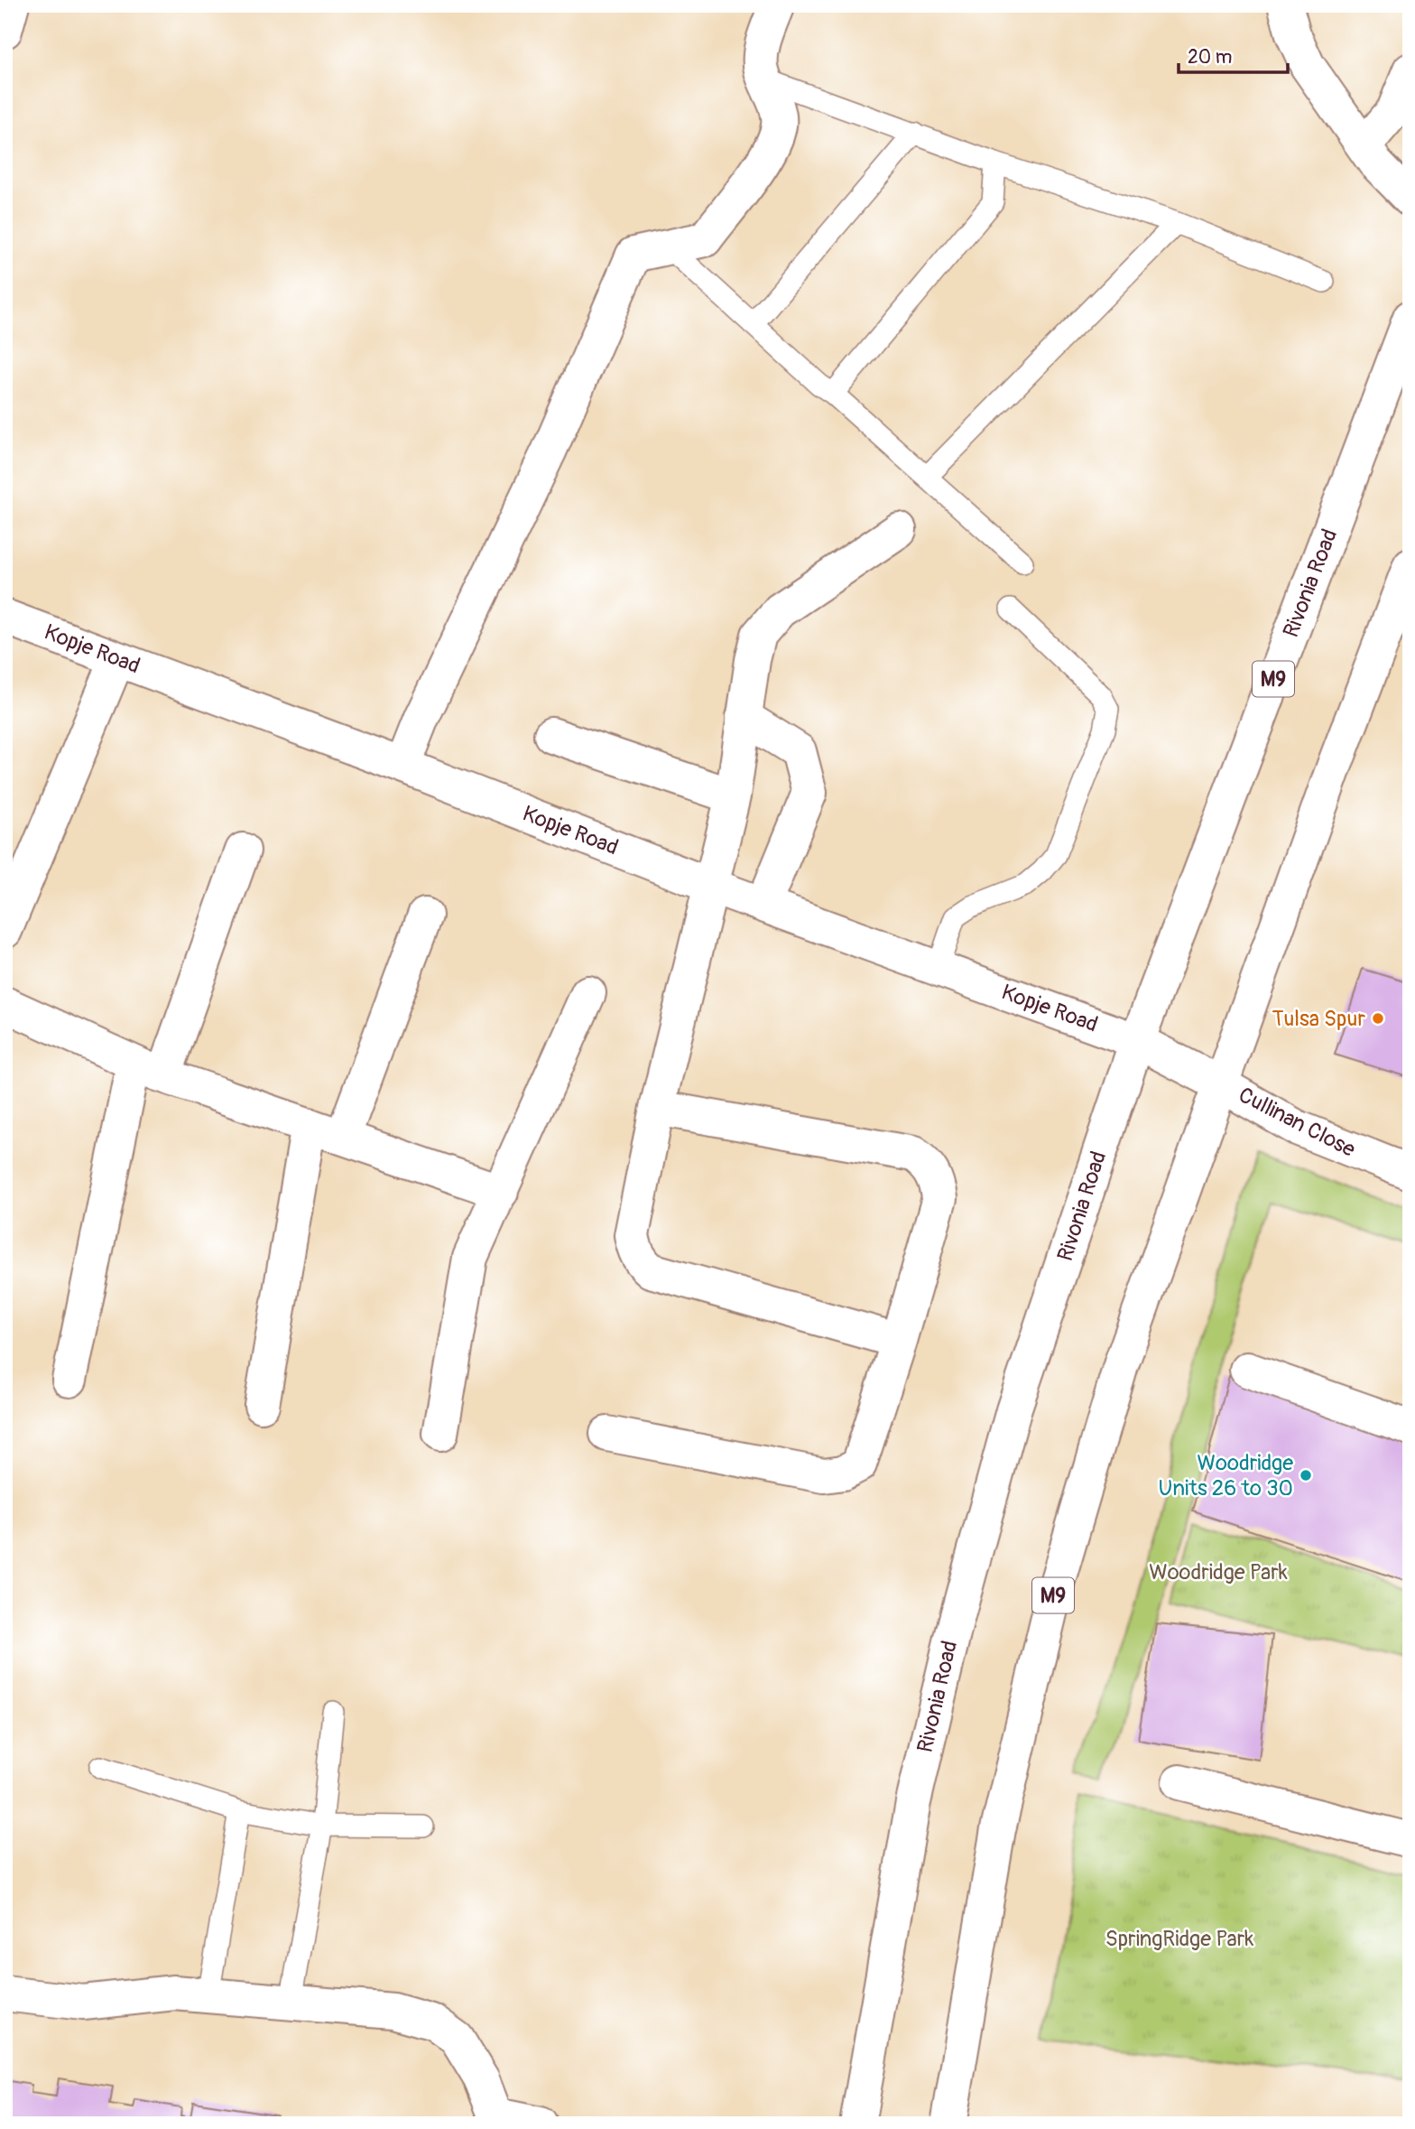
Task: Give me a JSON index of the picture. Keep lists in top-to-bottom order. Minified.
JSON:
{"streets":{"street":["Rivonia Road","Kopje Road","M9","Cullinan Close"]},"crossings":[["Rivonia Road","Kopje Road"],["Kopje Road","M9"],["Kopje Road","Cullinan Close"],["M9","Cullinan Close"]],"parks":["Woodridge Park","SpringRidge Park"],"places":["Tulsa Spur","Woodridge Units 26 to 30"],"scale_bar":"20 m"}
